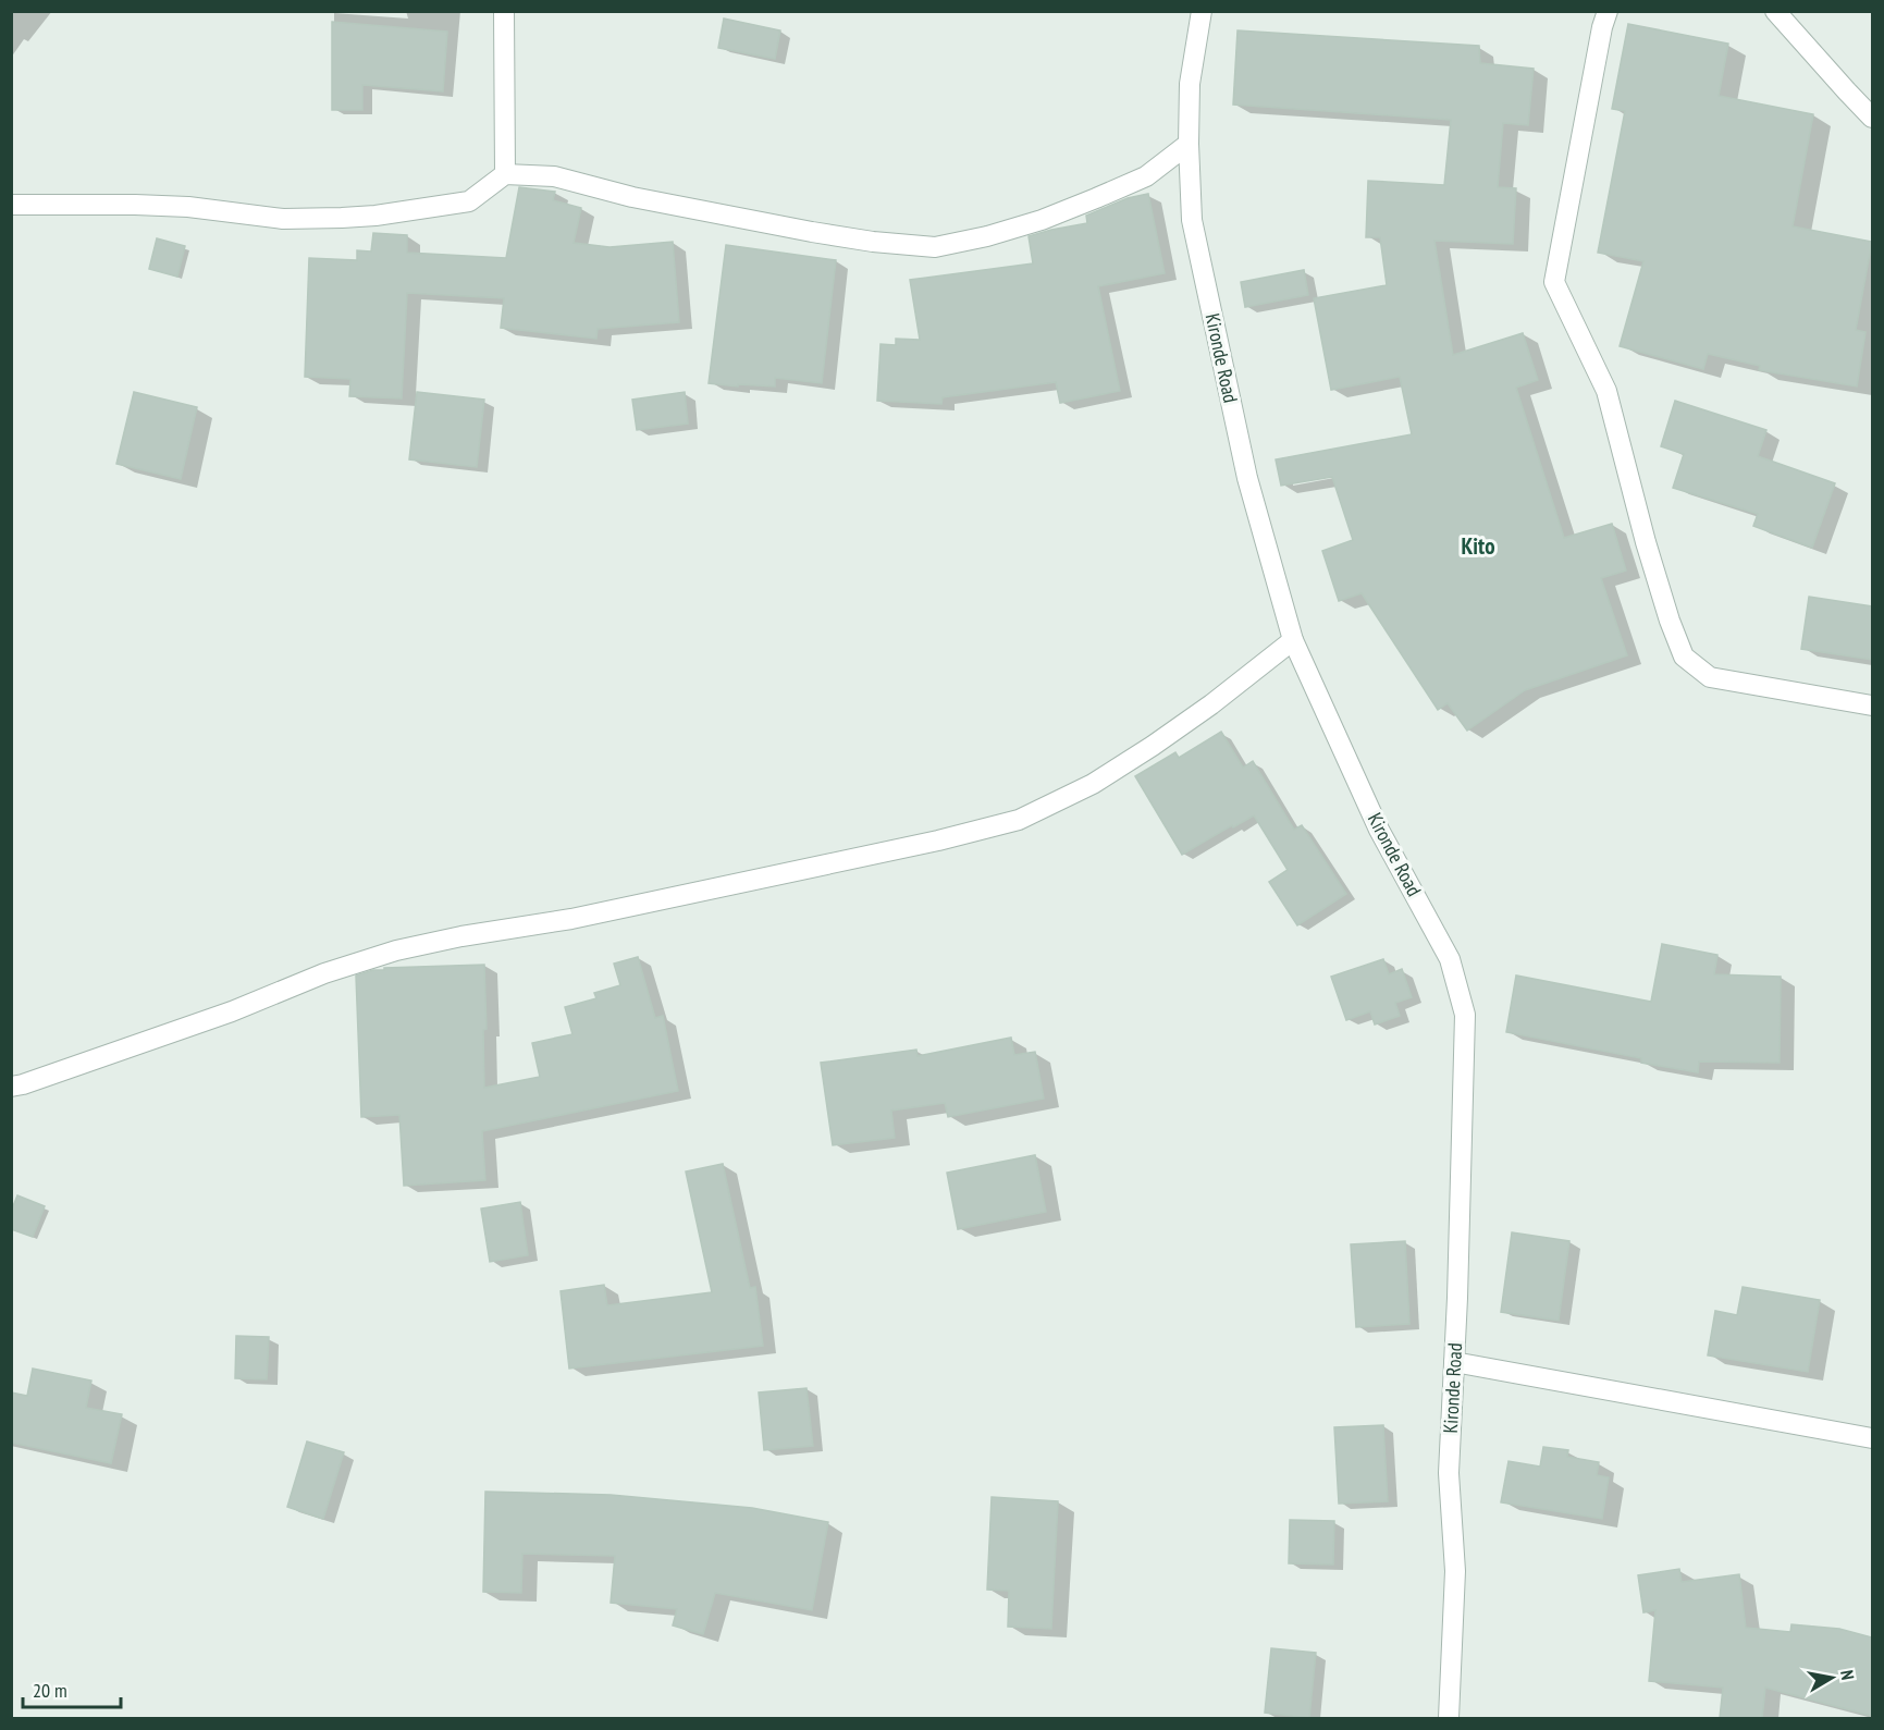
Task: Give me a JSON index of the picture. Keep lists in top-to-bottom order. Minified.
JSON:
{"streets":{"street":["Kironde Road"]},"districts":["Kito"],"scale_bar":"20 m","north":"right"}
